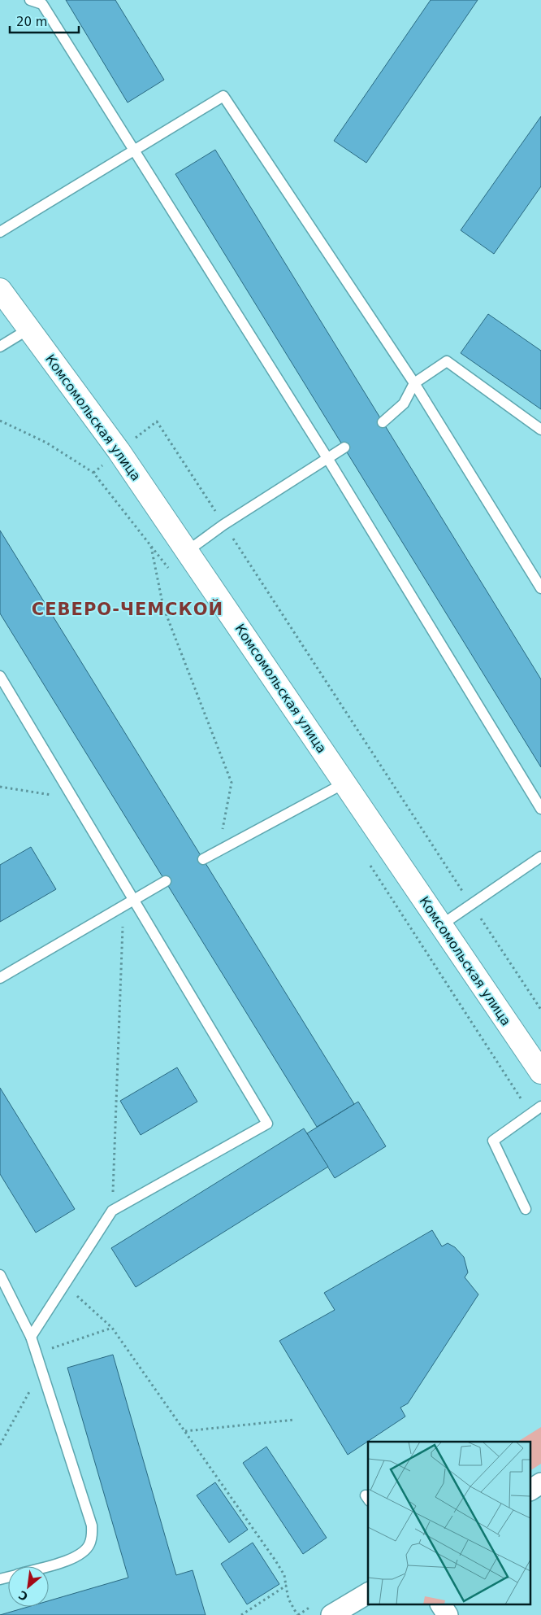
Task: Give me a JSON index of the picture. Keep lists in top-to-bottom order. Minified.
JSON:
{"streets":{"main road":["Комсомольская улица"]},"districts":["СЕВЕРО-ЧЕМСКОЙ"],"scale_bar":"20 m","north":"bottom left"}
